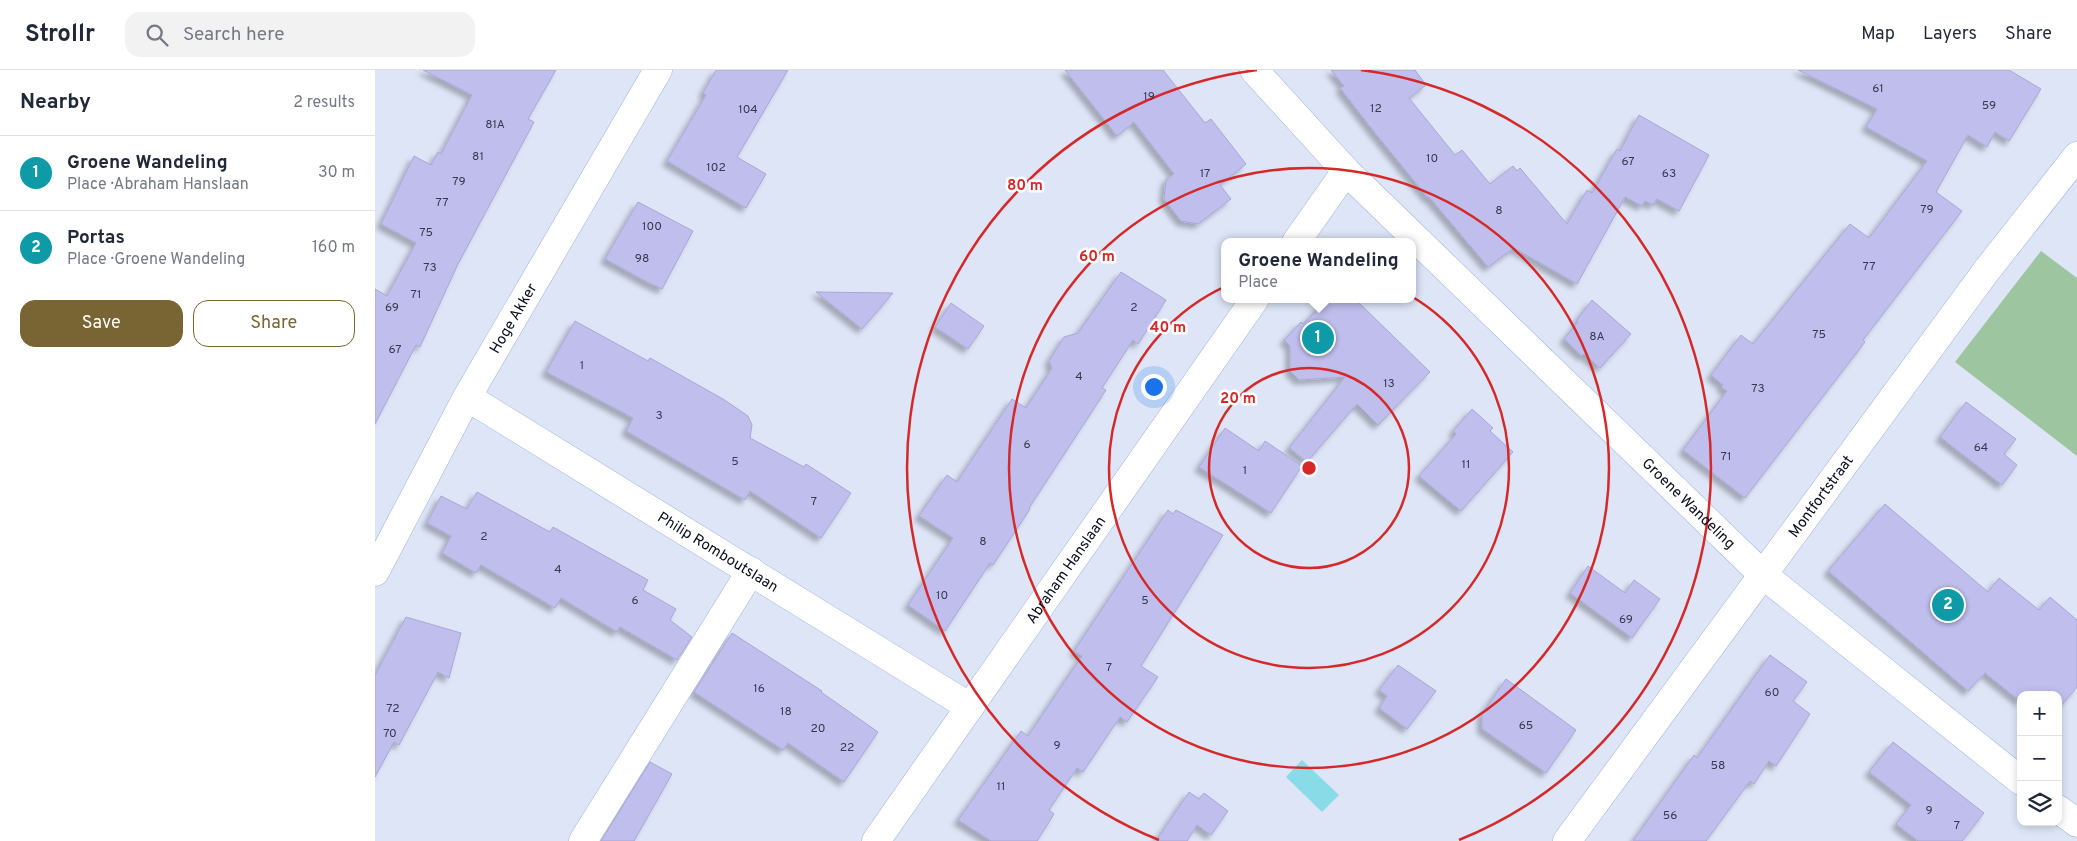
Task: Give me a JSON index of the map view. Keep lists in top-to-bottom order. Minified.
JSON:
{"streets":{"street":["Hoge Akker","Montfortstraat","Groene Wandeling","Philip Romboutslaan","Abraham Hanslaan"]},"crossings":[["Hoge Akker","Philip Romboutslaan"],["Montfortstraat","Groene Wandeling"],["Philip Romboutslaan","Abraham Hanslaan"]],"house_numbers":["61","19","59","12","104","81A","81","10","67","102","17","63","79","77","79","8","100","75","98","77","73","71","69","2","75","8A","67","1","4","13","73","3","6","64","71","5","11","1","7","2","8","4","10","6","5","69","7","16","60","72","18","65","20","70","9","22","58","11","9","56","7"],"page":{"header":"Strollr","search":"Search here","nav":["Map","Layers","Share"],"heading":["Nearby","2 results"],"list":[{"mark":"1","name":"Groene Wandeling","note":"Place · Abraham Hanslaan","value":"30 m"},{"mark":"2","name":"Portas","note":"Place · Groene Wandeling","value":"160 m"}],"popup":["Groene Wandeling","Place"],"buttons":["Save","Share"],"pins":["1","2"],"map_buttons":["+","−"]},"rings":["80 m","60 m","40 m","20 m"]}
